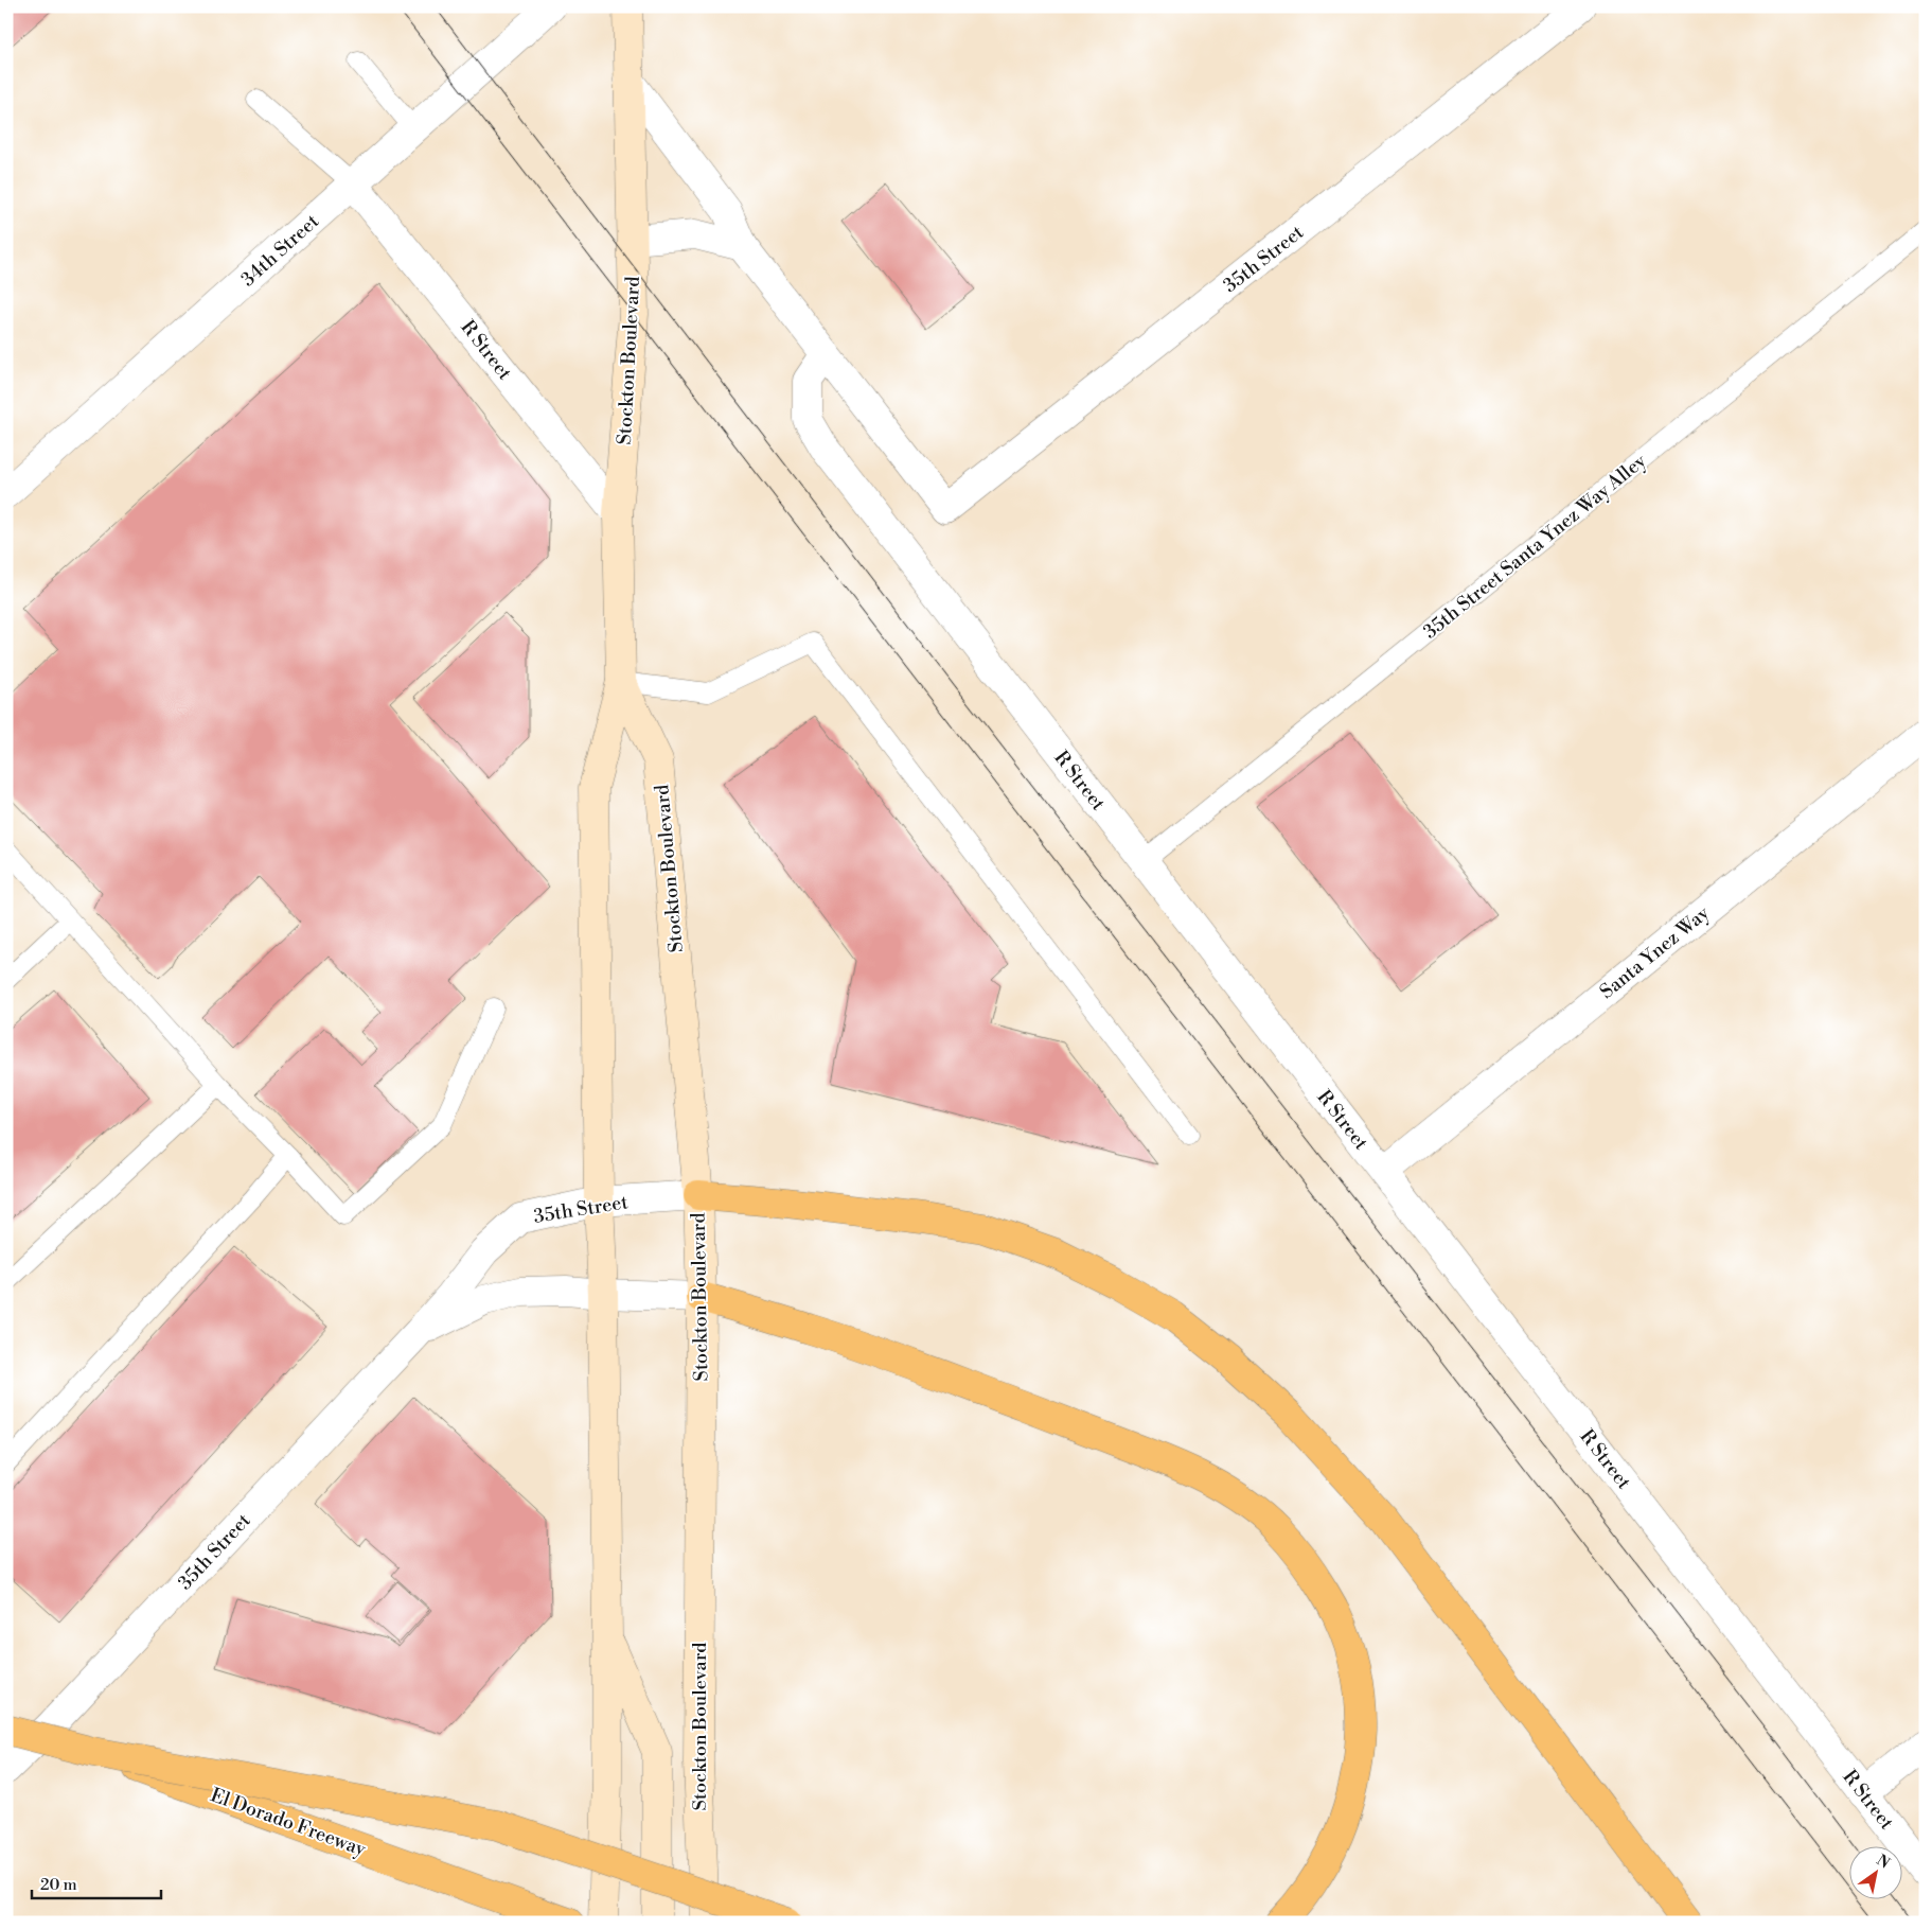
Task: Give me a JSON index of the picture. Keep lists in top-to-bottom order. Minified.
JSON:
{"streets":{"highway":["El Dorado Freeway"],"main road":["Stockton Boulevard"],"street":["34th Street","35th Street","R Street","Santa Ynez Way"],"lane":["35th Street Santa Ynez Way Alley"]},"crossings":[["34th Street","R Street"],["35th Street","R Street"],["35th Street","Stockton Boulevard"],["R Street","Stockton Boulevard"],["R Street","35th Street Santa Ynez Way Alley"],["R Street","Santa Ynez Way"]],"scale_bar":"20 m","north":"top right"}
